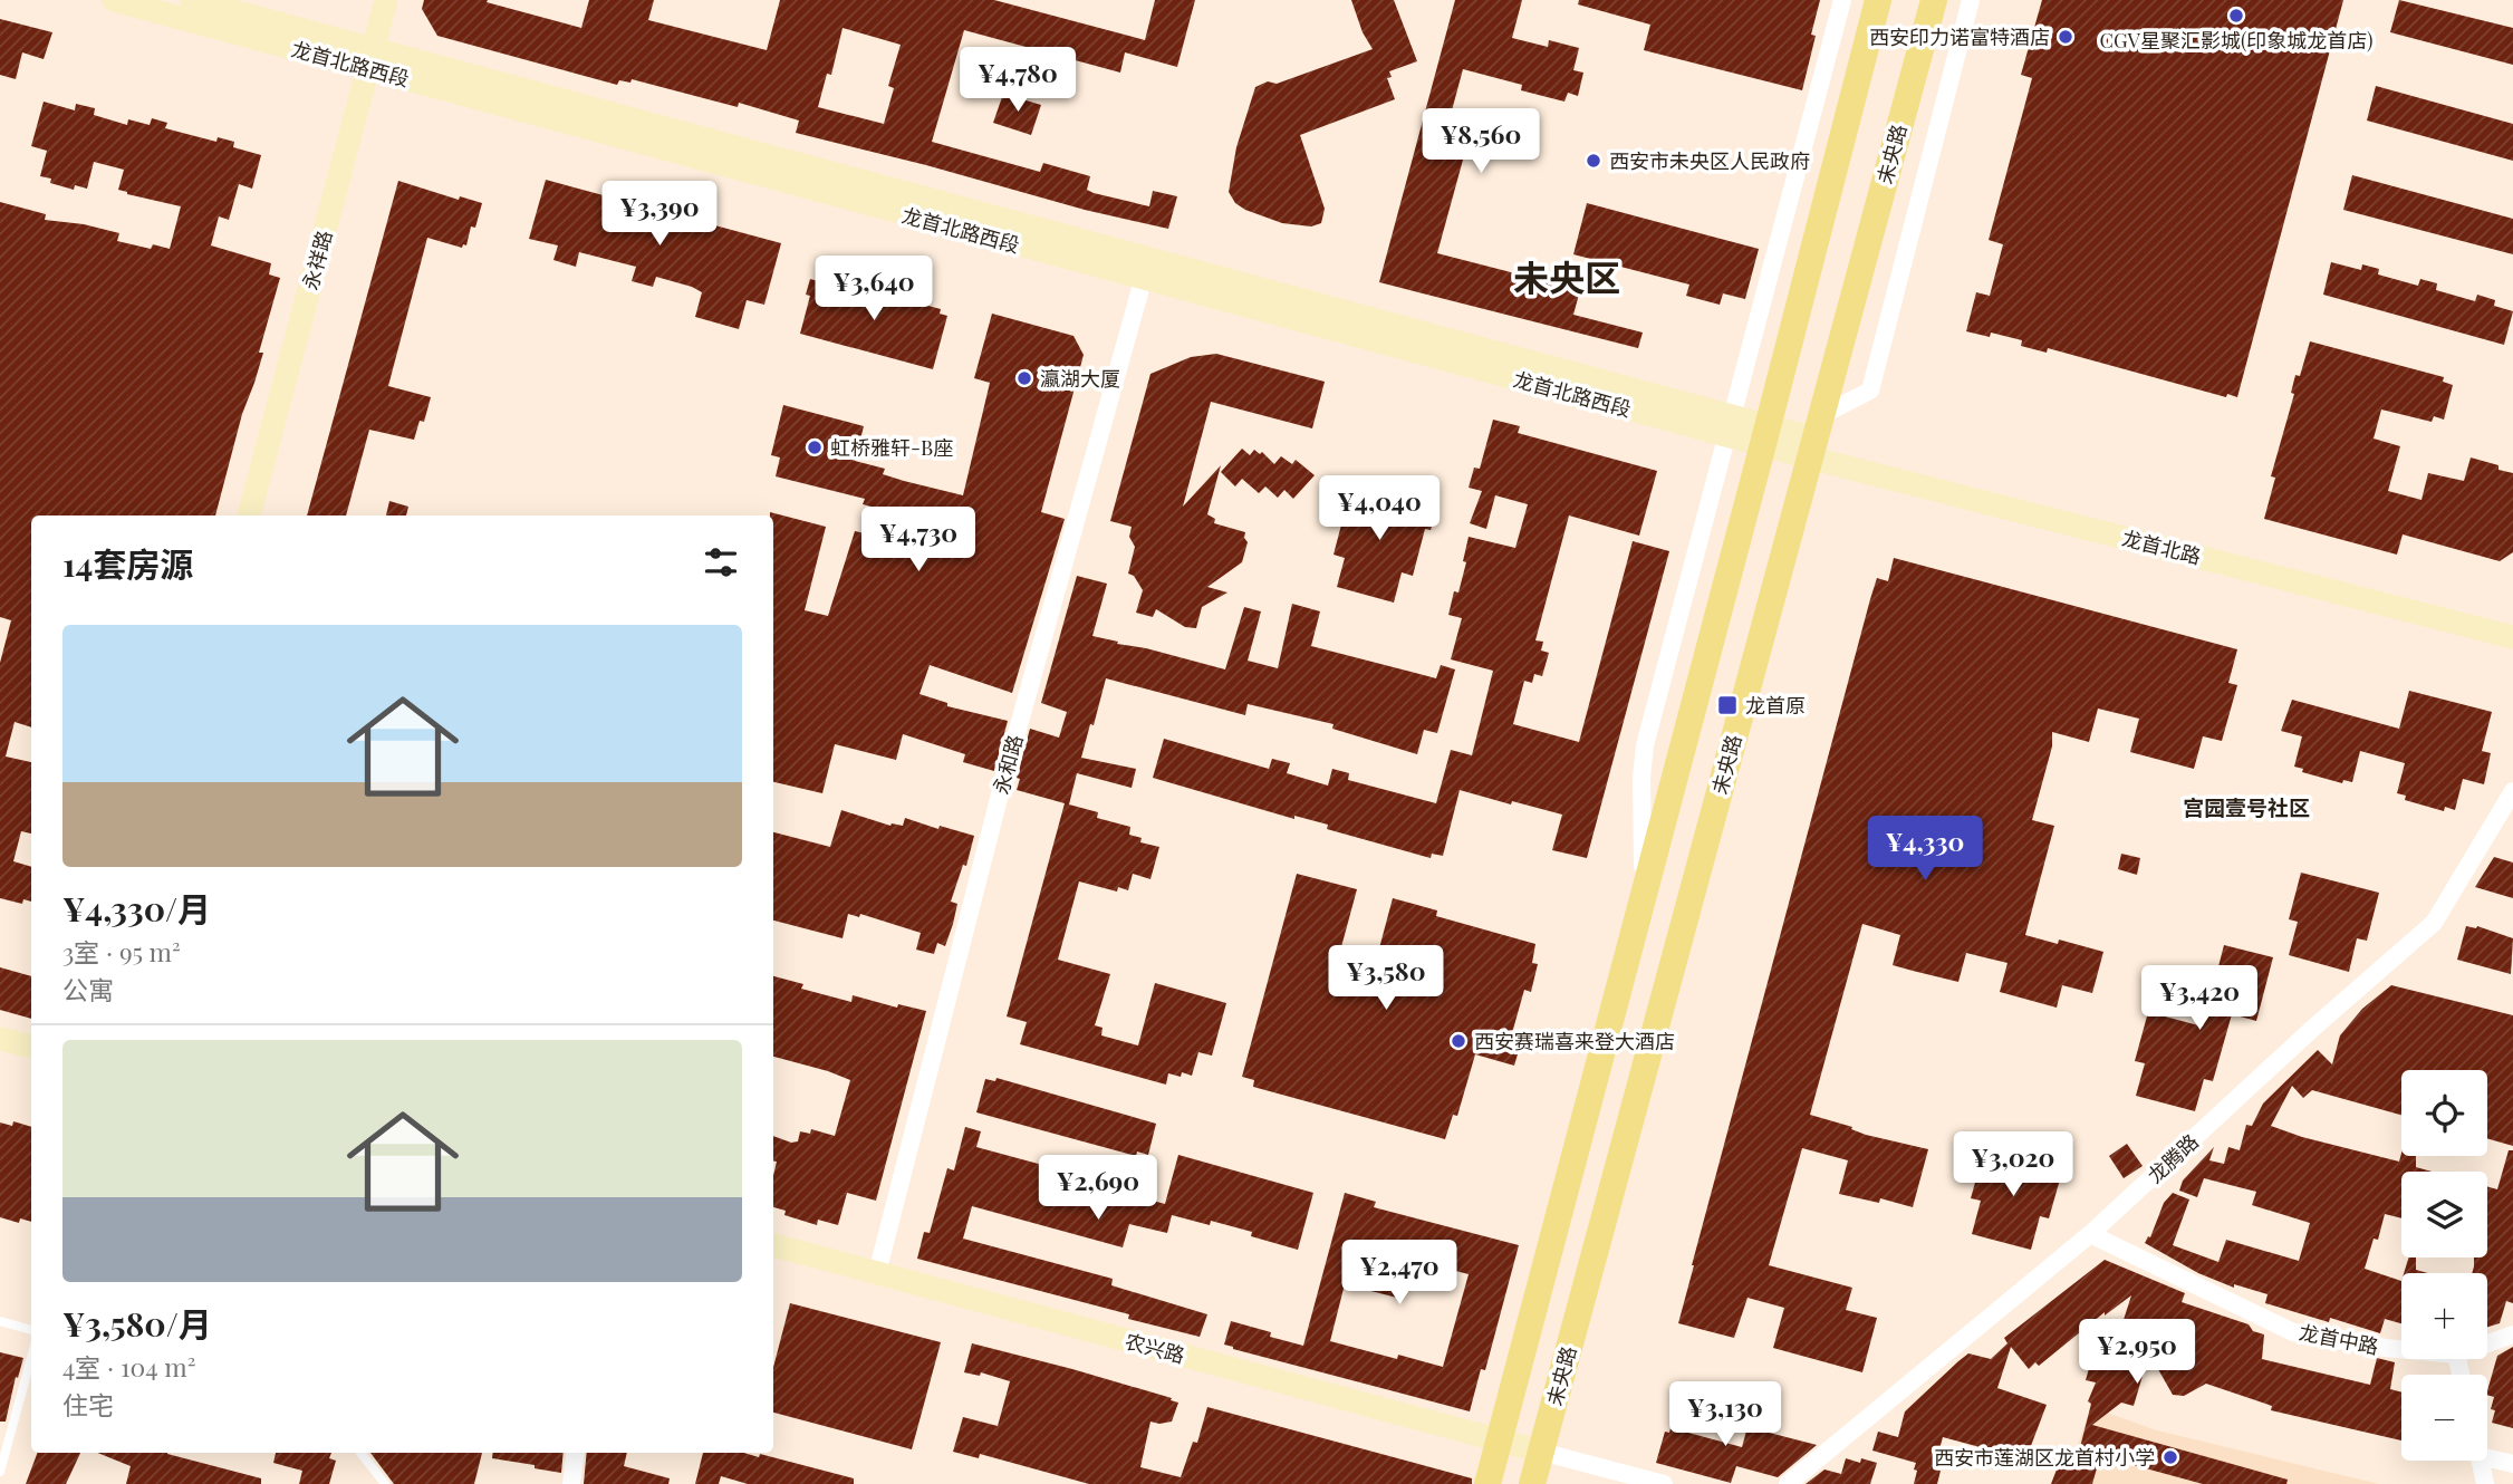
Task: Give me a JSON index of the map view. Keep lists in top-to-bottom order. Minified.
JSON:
{"streets":{"main road":["未央路"],"street":["龙首北路西段","永祥路","龙首北路","永和路","龙腾路","龙首中路","农兴路"]},"crossings":[["龙首北路西段","未央路"],["龙首北路西段","永祥路"],["龙首北路西段","龙首北路"],["龙首北路西段","永和路"],["未央路","龙首北路"],["未央路","农兴路"],["永和路","农兴路"],["龙腾路","龙首中路"]],"districts":["未央区","宫园壹号社区"],"places":{"other":["CGV星聚汇影城(印象城龙首店)","西安印力诺富特酒店","西安市未央区人民政府","瀛湖大厦","虹桥雅轩-B座","西安赛瑞喜来登大酒店","西安市莲湖区龙首村小学"],"transit":["龙首原"]},"page":{"price":["¥4,780","¥8,560","¥3,390","¥3,640","¥4,040","¥4,730","¥4,330","¥3,580","¥3,420","¥3,020","¥2,690","¥2,470","¥2,950","¥3,130"],"heading":"14套房源","list":[{"name":"¥4,330/月","note":"3室 · 95 m² · 公寓"},{"name":"¥3,580/月","note":"4室 · 104 m² · 住宅"}],"map_buttons":["+","−"]}}
